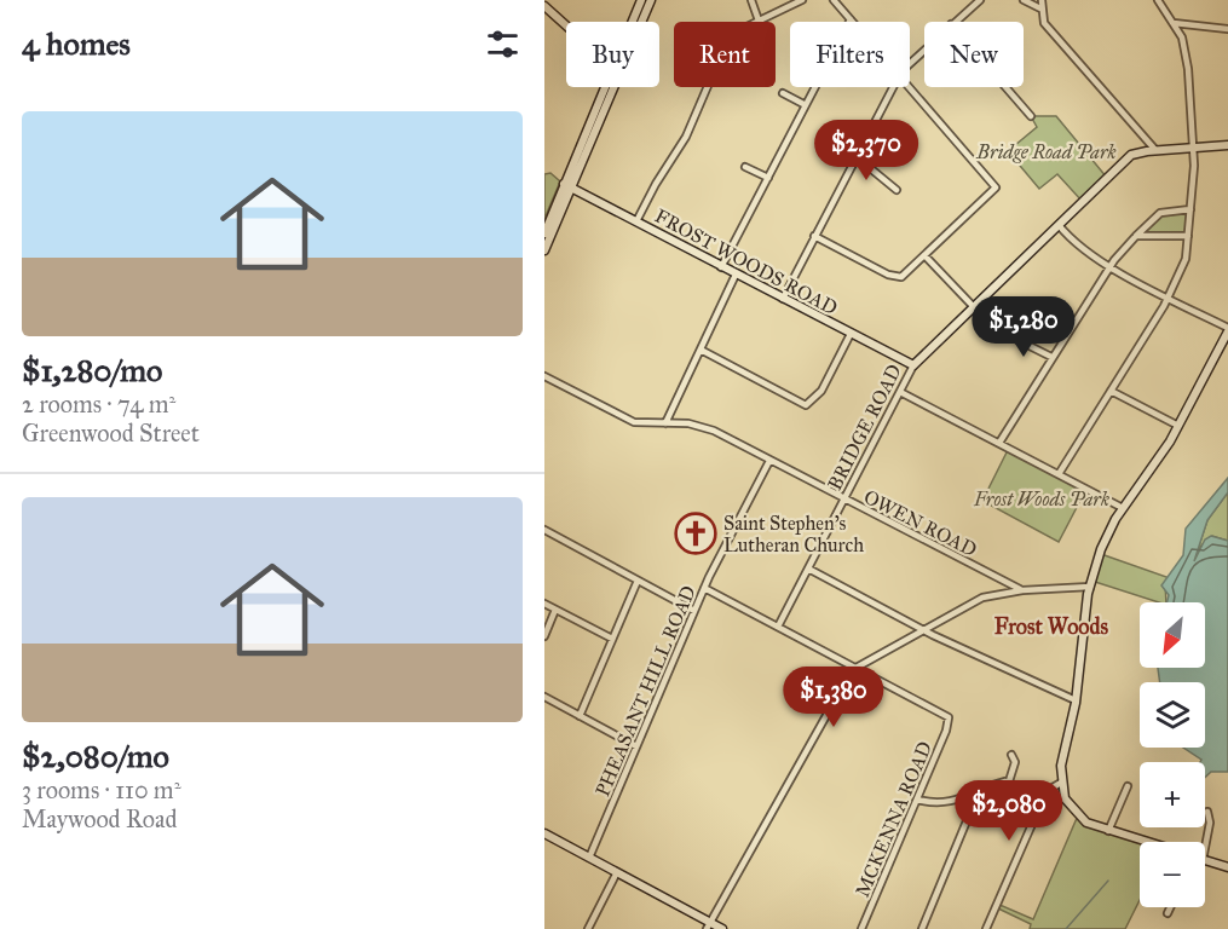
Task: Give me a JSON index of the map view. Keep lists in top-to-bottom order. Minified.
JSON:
{"streets":{"street":["FROST WOODS ROAD","BRIDGE ROAD","OWEN ROAD","PHEASANT HILL ROAD","MCKENNA ROAD"]},"crossings":[["FROST WOODS ROAD","BRIDGE ROAD"],["BRIDGE ROAD","OWEN ROAD"],["OWEN ROAD","PHEASANT HILL ROAD"]],"districts":["Frost Woods"],"parks":["Bridge Road Park","Frost Woods Park"],"places":{"church":["Saint Stephen's Lutheran Church"]},"north":"bottom left","page":{"heading":"4 homes","chip":["Buy","Rent","Filters","New"],"list":[{"name":"$1,280/mo","note":"2 rooms · 74 m² · Greenwood Street"},{"name":"$2,080/mo","note":"3 rooms · 110 m² · Maywood Road"}],"price":["$2,370","$1,280","$1,380","$2,080"],"map_buttons":["+","−"]}}
